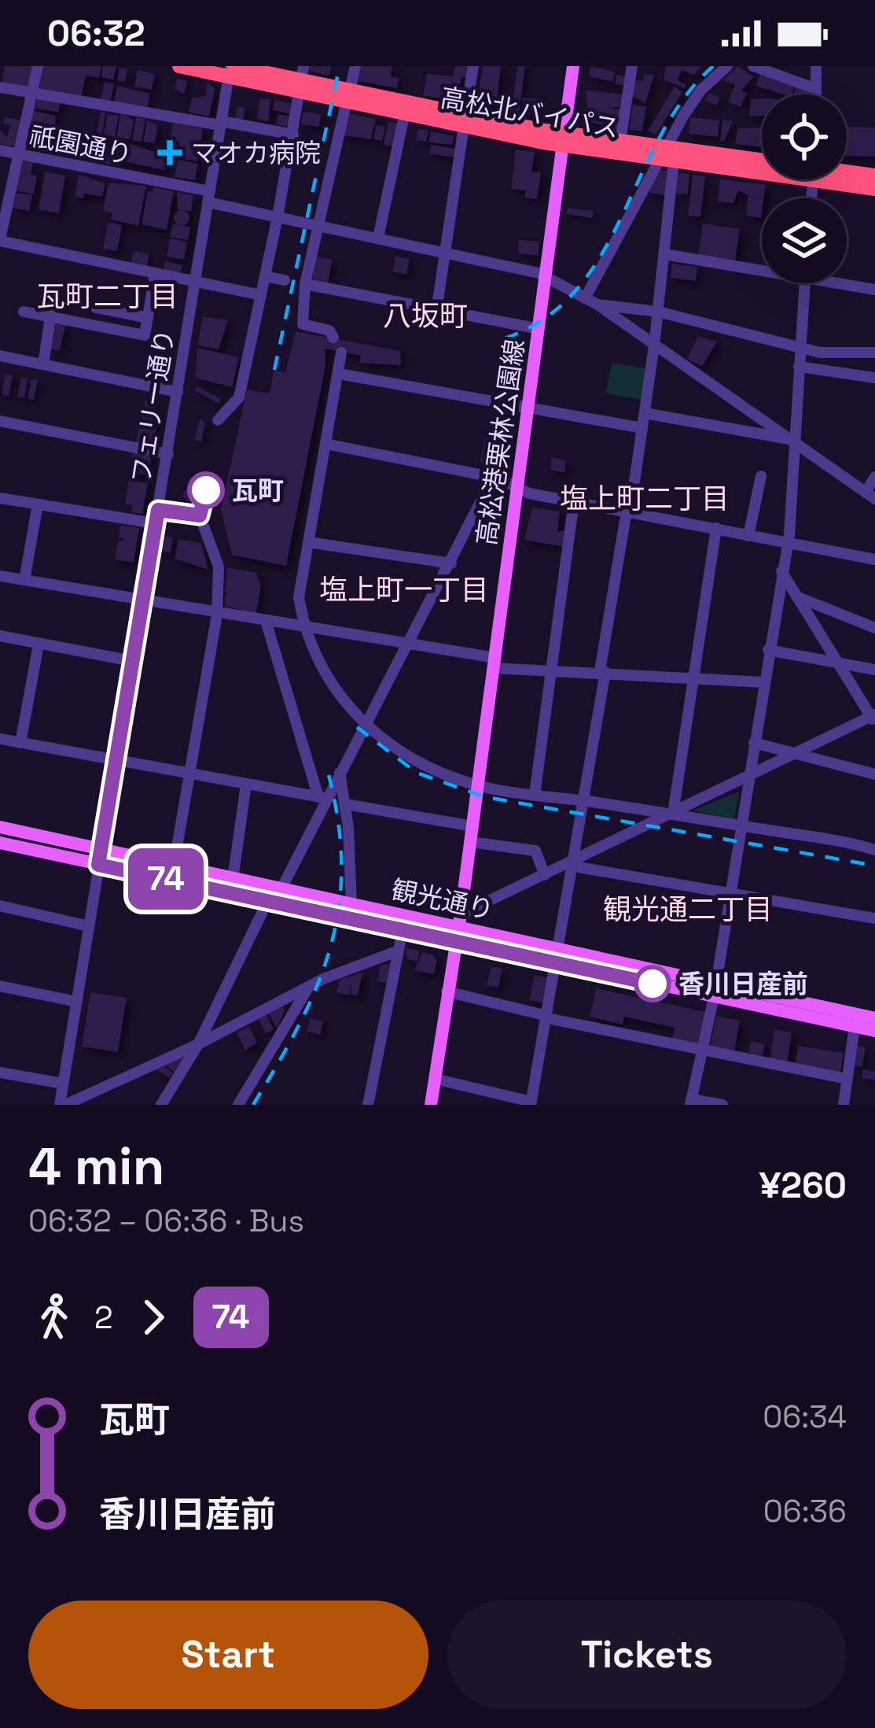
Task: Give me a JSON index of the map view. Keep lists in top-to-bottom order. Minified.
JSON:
{"streets":{"highway":["高松北バイパス"],"main road":["高松港栗林公園線","観光通り"],"street":["祇園通り","フェリー通り"]},"crossings":[["高松北バイパス","フェリー通り"],["高松北バイパス","高松港栗林公園線"],["祇園通り","フェリー通り"],["祇園通り","高松港栗林公園線"],["フェリー通り","観光通り"],["高松港栗林公園線","観光通り"]],"districts":["瓦町二丁目","八坂町","塩上町二丁目","塩上町一丁目","観光通二丁目"],"places":{"health":["マオカ病院"],"other":["瓦町","香川日産前"]},"lines":["bus line 74"],"page":{"status":"06:32","on_map":"74","heading":["4 min","06:32 – 06:36 · Bus","¥260"],"legs":["2","74"],"list":[{"name":"瓦町","value":"06:34"},{"name":"香川日産前","value":"06:36"}],"buttons":["Start","Tickets"]}}
